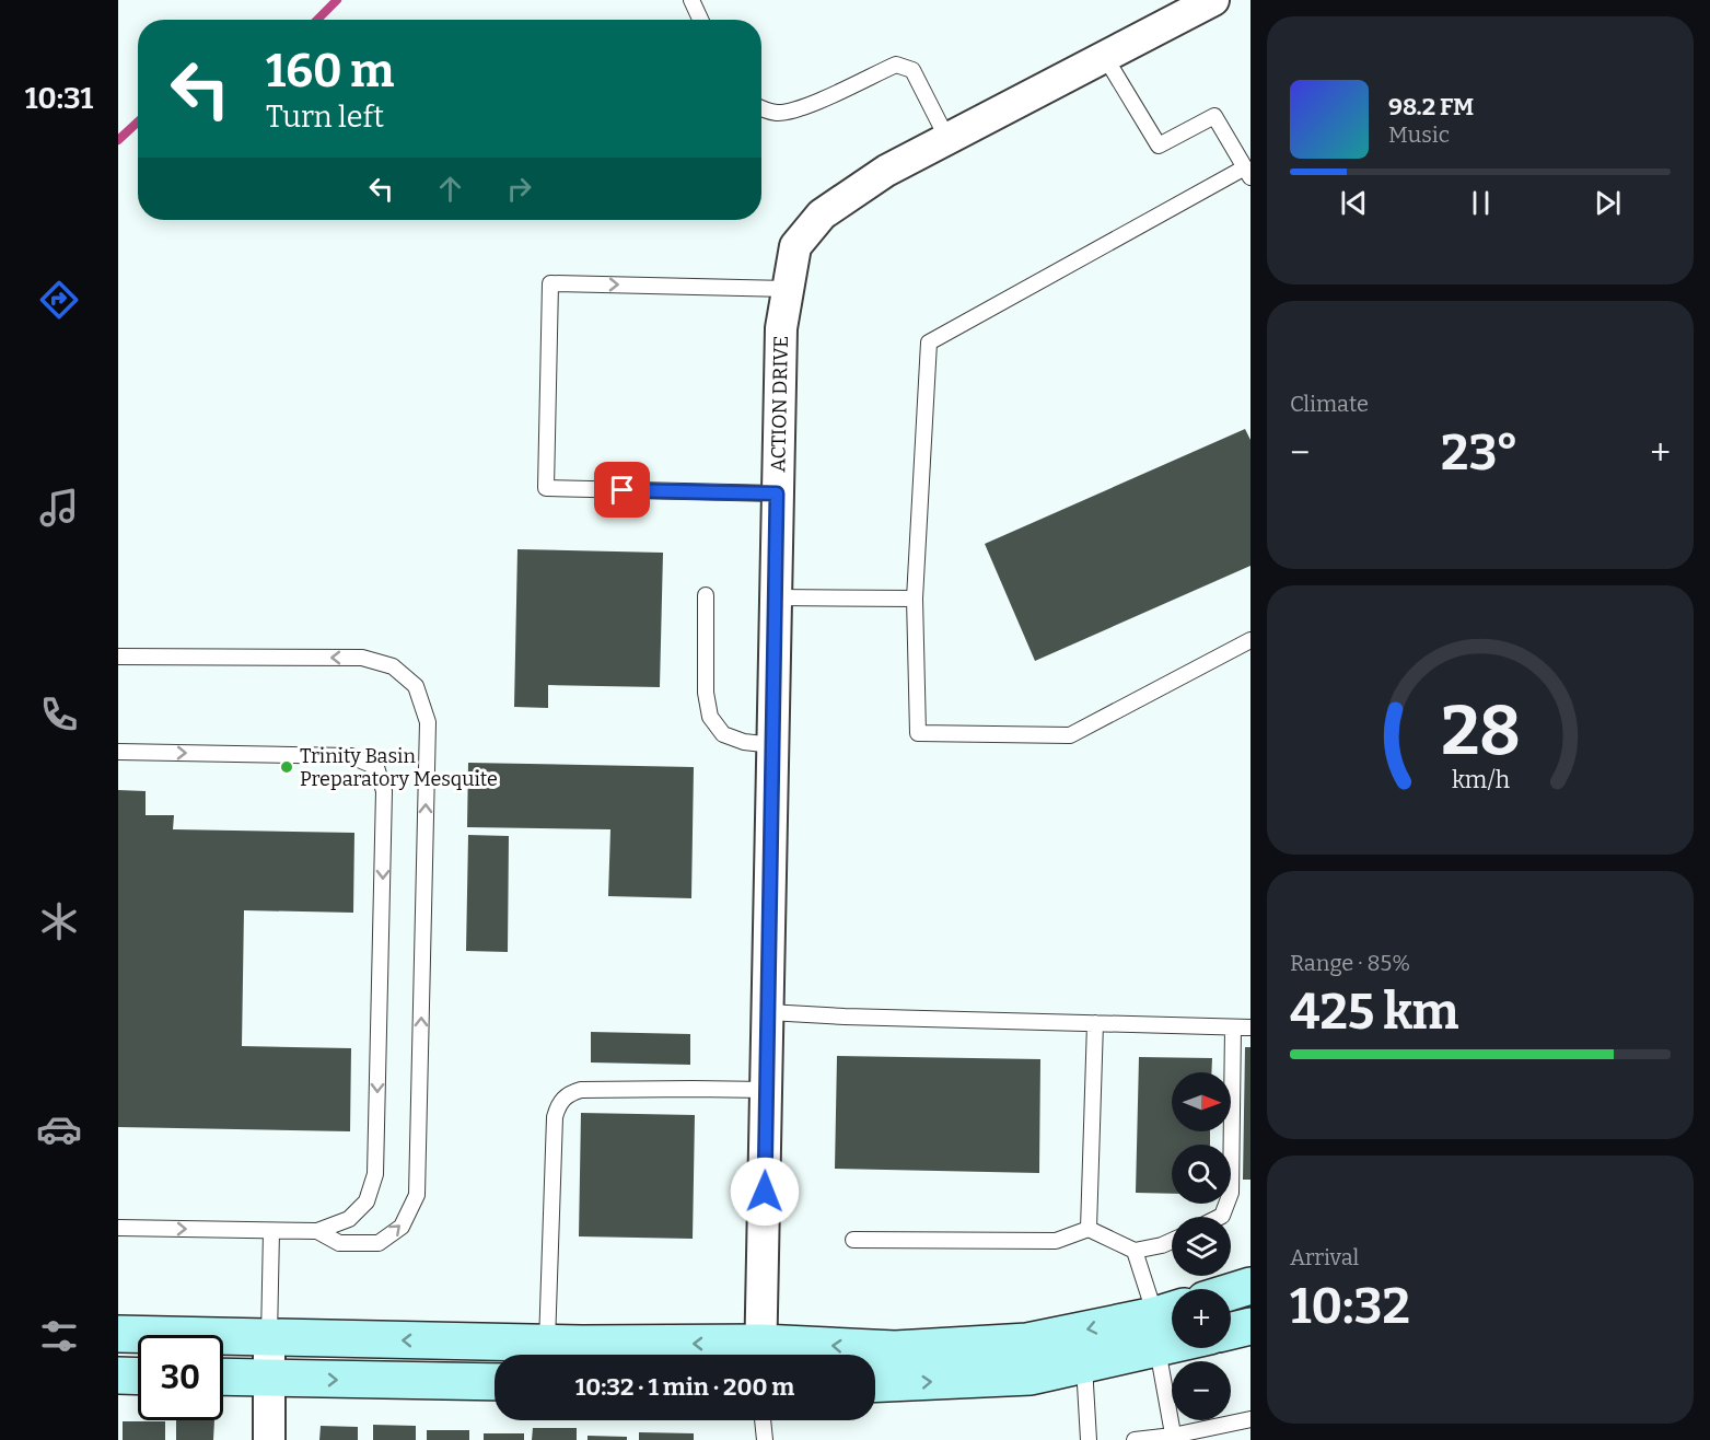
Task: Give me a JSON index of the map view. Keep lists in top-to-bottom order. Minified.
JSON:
{"streets":{"street":["ACTION DRIVE"]},"places":["Trinity Basin Preparatory Mesquite"],"north":"right","page":{"tabs":"10:31","turn":["160 m","Turn left"],"song":["98.2 FM","Music"],"tile":["Climate",["Range · 85%","425 km"],["Arrival","10:32"]],"heat":["−","23°","+"],"map_buttons":["+","−"],"limit":"30","trip":"10:32 · 1 min · 200 m","gauge":["28","km/h"]}}
